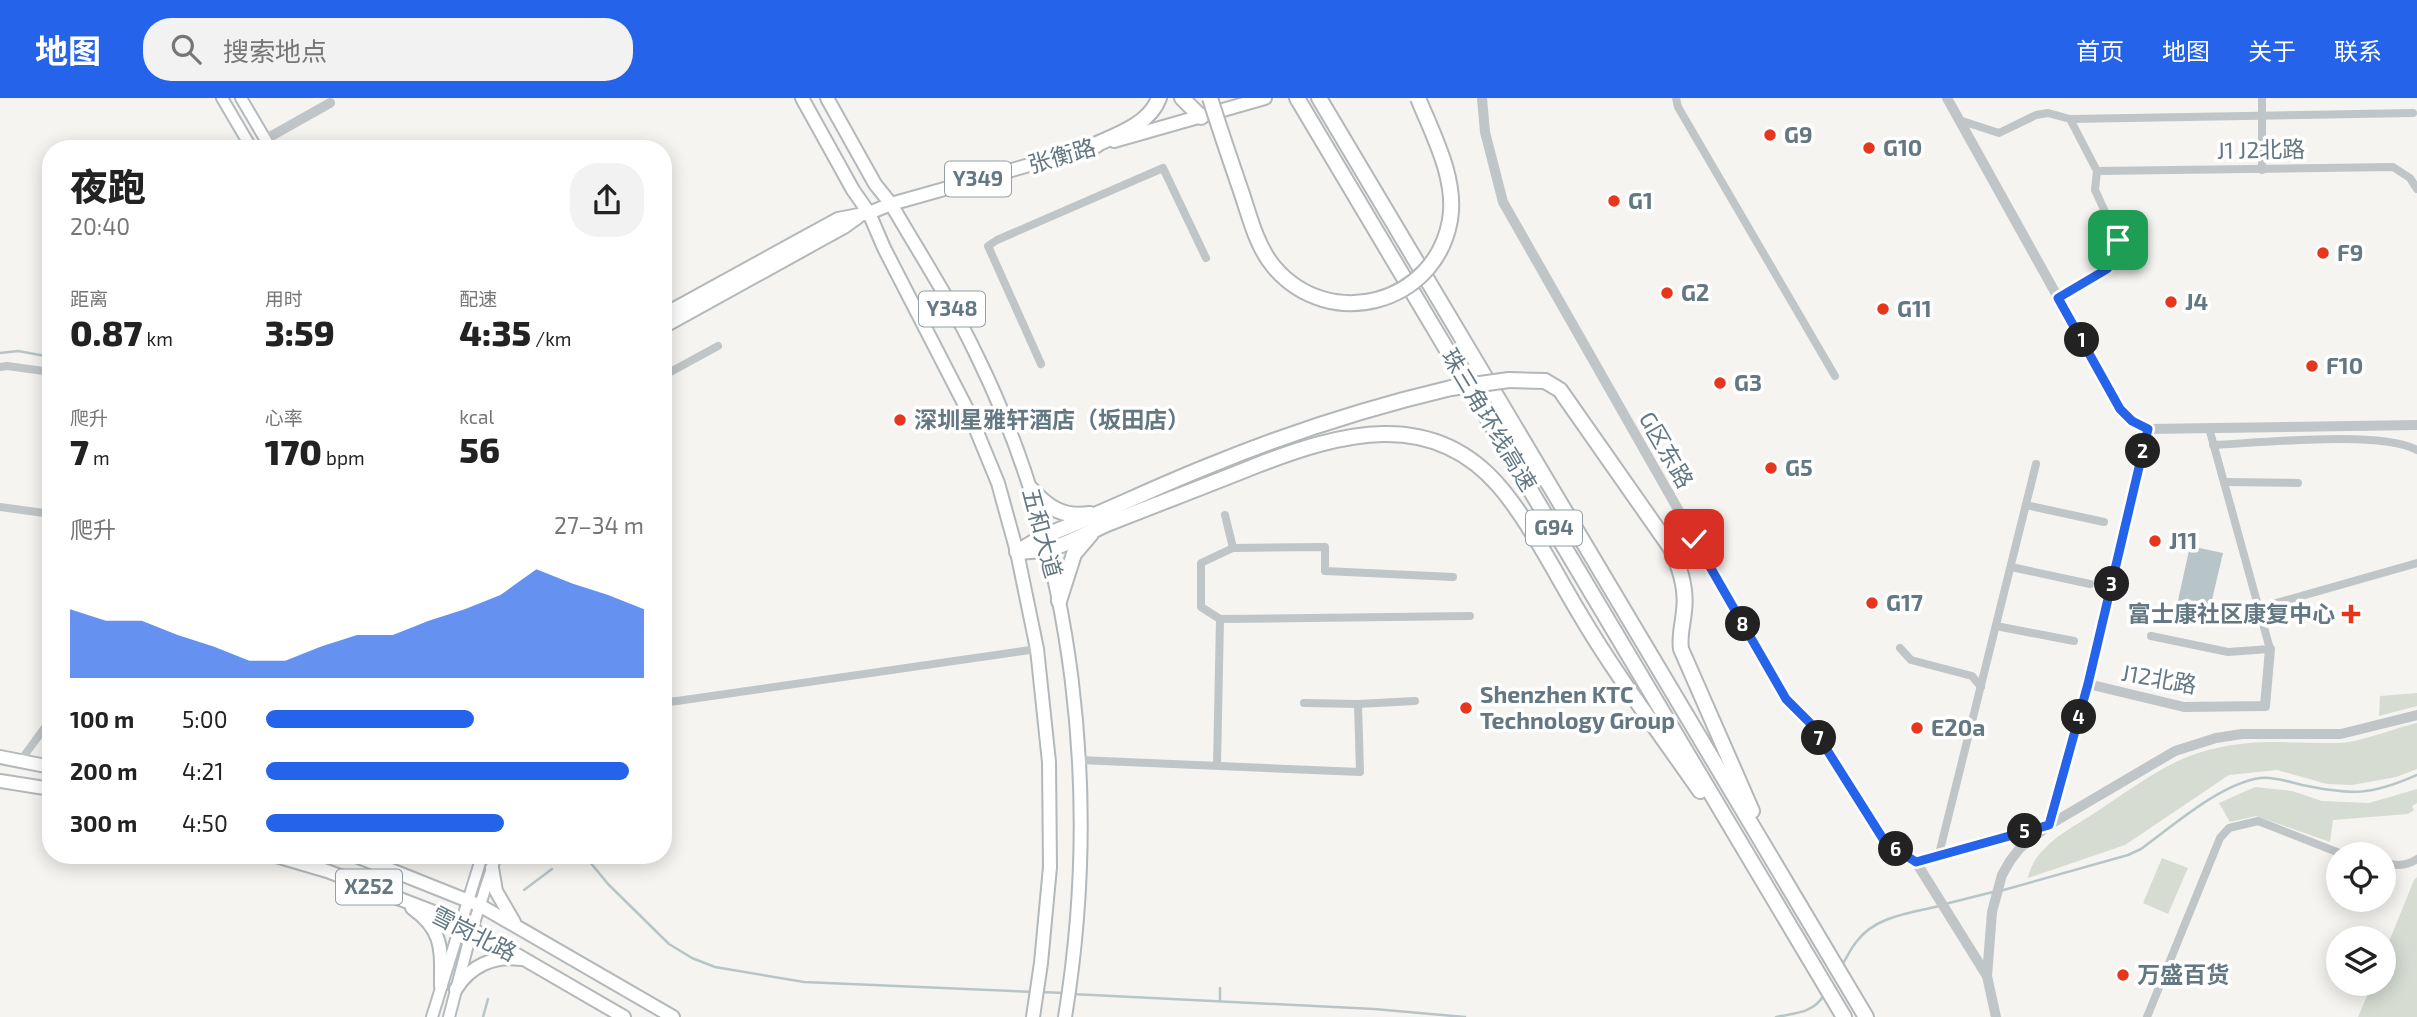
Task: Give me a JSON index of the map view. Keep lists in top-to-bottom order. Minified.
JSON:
{"streets":{"highway":["珠三角环线高速","G94"],"main road":["张衡路","Y349","Y348","五和大道","X252","雪岗北路"],"street":["J1 J2北路","G区东路","J12北路"]},"crossings":[["张衡路","五和大道"]],"places":{"other":["G9","G10","G1","F9","G2","J4","G11","F10","G3","深圳星雅轩酒店（坂田店）","G5","J11","G17","Shenzhen KTC Technology Group","E20a","万盛百货"],"health":["富士康社区康复中心"]},"page":{"header":"地图","search":"搜索地点","nav":["首页","地图","关于","联系"],"heading":["夜跑","20:40"],"stats":[["距离","0.87 km"],["用时","3:59"],["配速","4:35 /km"],["爬升","7 m"],["心率","170 bpm"],["kcal","56"]],"pins":["1","2","3","8","4","7","5","6"],"chart":["爬升","27–34 m"],"list":[{"name":"100 m","note":"5:00"},{"name":"200 m","note":"4:21"},{"name":"300 m","note":"4:50"}]}}
